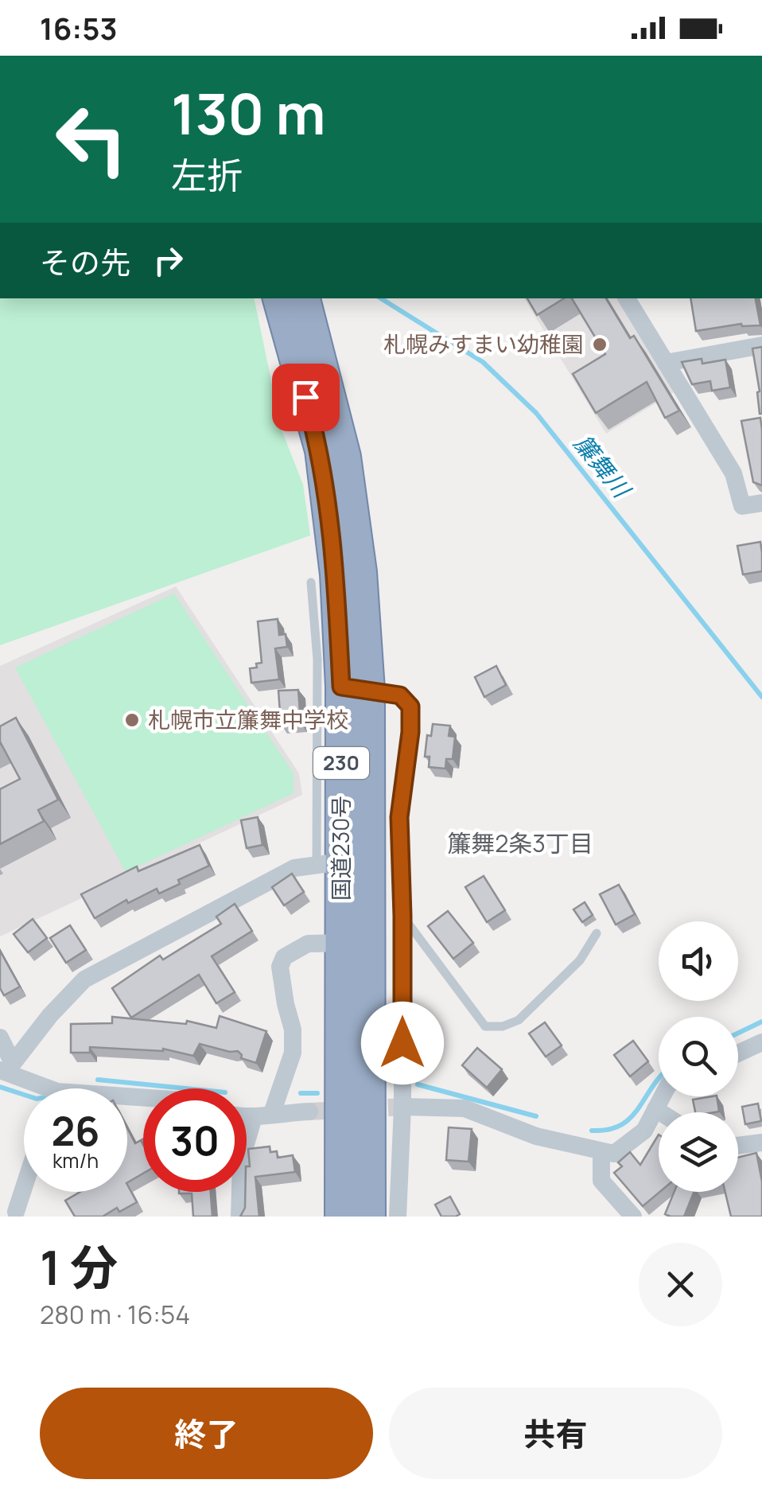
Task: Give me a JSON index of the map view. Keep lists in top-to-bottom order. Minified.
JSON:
{"streets":{"highway":["230","国道230号"]},"districts":["簾舞2条3丁目"],"water":["簾舞川"],"places":["札幌みすまい幼稚園","札幌市立簾舞中学校"],"page":{"status":"16:53","turn":["130 m","左折"],"then":"その先","speed":"26 km/h","limit":"30","heading":["1 分","280 m · 16:54"],"buttons":["終了","共有"]}}
